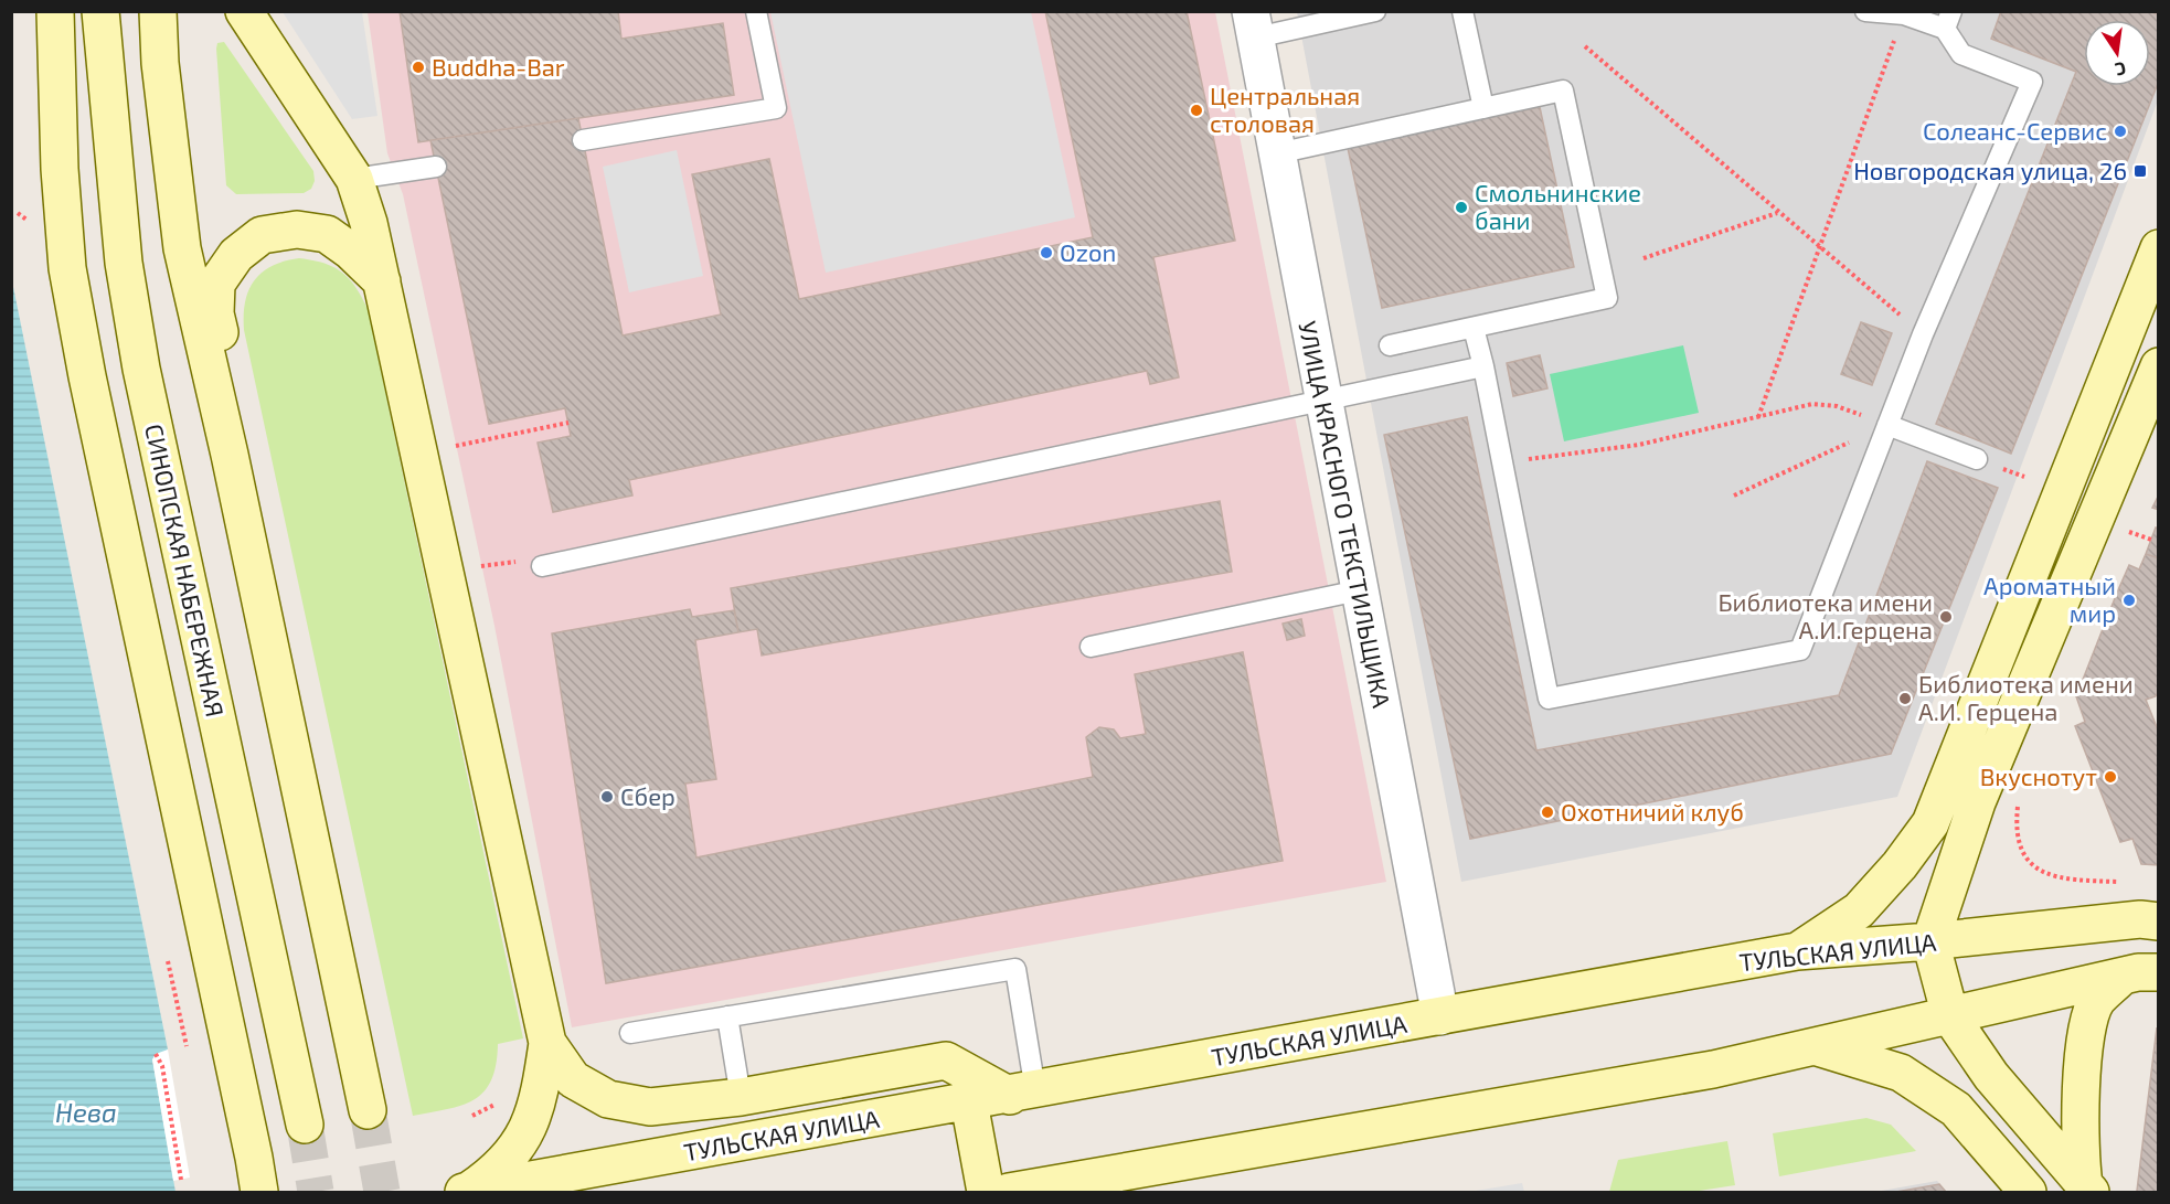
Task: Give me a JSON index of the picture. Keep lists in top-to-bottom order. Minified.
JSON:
{"streets":{"main road":["СИНОПСКАЯ НАБЕРЕЖНАЯ","ТУЛЬСКАЯ УЛИЦА"],"street":["УЛИЦА КРАСНОГО ТЕКСТИЛЬЩИКА"]},"crossings":[["УЛИЦА КРАСНОГО ТЕКСТИЛЬЩИКА","ТУЛЬСКАЯ УЛИЦА"]],"water":["Нева"],"places":{"other":["Buddha-Bar","Центральная столовая","Солеанс-Сервис","Смольнинские бани","Ozon","Ароматный мир","Библиотека имени А.И.Герцена","Библиотека имени А.И. Герцена","Вкуснотут","Сбер","Охотничий клуб"],"transit":["Новгородская улица, 26"]},"north":"bottom"}
